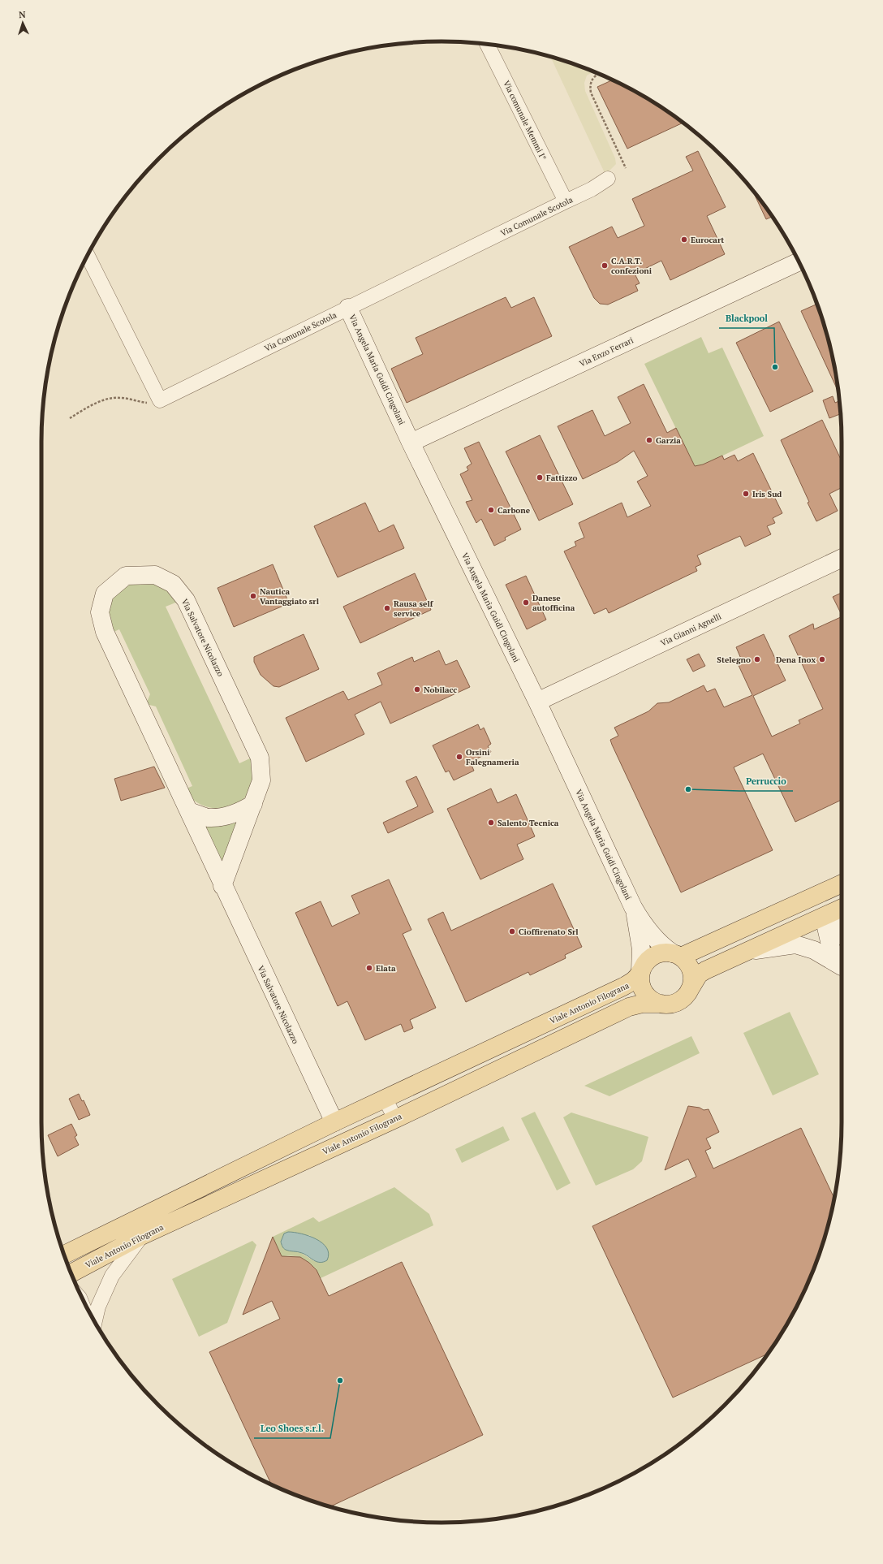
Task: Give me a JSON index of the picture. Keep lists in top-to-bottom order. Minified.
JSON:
{"streets":{"main road":["Viale Antonio Filograna"],"street":["Via comunale Memmi I°","Via Comunale Scotola","Via Enzo Ferrari","Via Angela Maria Guidi Cingolani","Via Gianni Agnelli","Via Salvatore Nicolazzo"]},"crossings":[["Via comunale Memmi I°","Via Comunale Scotola"],["Via Comunale Scotola","Via Angela Maria Guidi Cingolani"],["Via Enzo Ferrari","Via Angela Maria Guidi Cingolani"],["Via Angela Maria Guidi Cingolani","Via Gianni Agnelli"],["Via Salvatore Nicolazzo","Viale Antonio Filograna"]],"places":["Eurocart","C.A.R.T. confezioni","Blackpool","Garzia","Fattizzo","Iris Sud","Carbone","Nautica Vantaggiato srl","Danese autofficina","Rausa self service","Stelegno","Dena Inox","Nobilacc","Orsini Falegnameria","Perruccio","Salento Tecnica","Cioffirenato Srl","Elata","Leo Shoes s.r.l."],"north":"top"}
